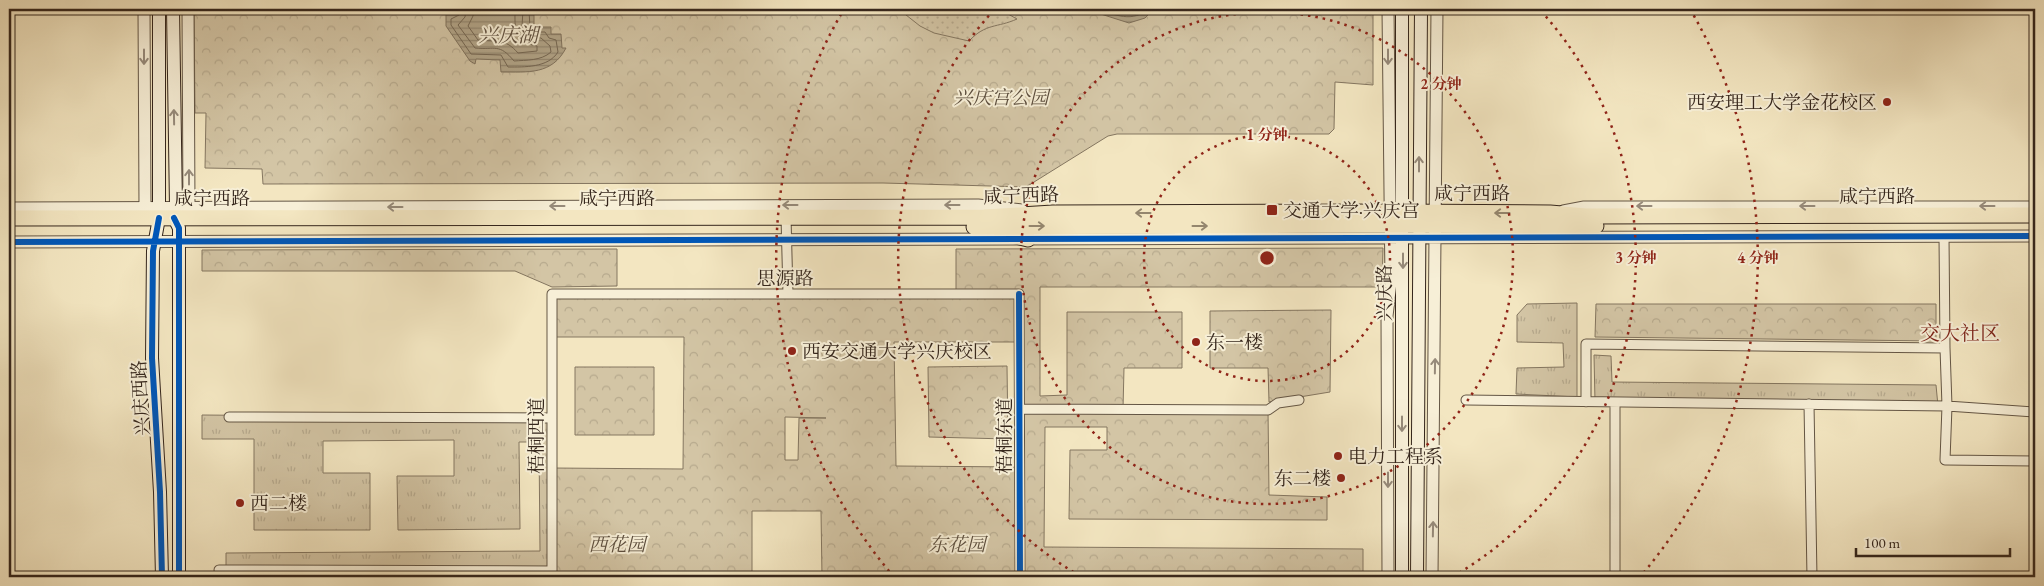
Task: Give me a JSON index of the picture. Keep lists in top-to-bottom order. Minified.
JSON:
{"streets":{"main road":["咸宁西路","兴庆路","兴庆西路"],"street":["思源路","梧桐西道","梧桐东道"]},"crossings":[["咸宁西路","兴庆路"],["咸宁西路","兴庆西路"],["思源路","梧桐西道"],["思源路","梧桐东道"]],"districts":["交大社区"],"water":["兴庆湖"],"parks":["兴庆宫公园","西花园","东花园"],"places":{"other":["西安理工大学金花校区","东一楼","西安交通大学兴庆校区","电力工程系","东二楼","西二楼"],"transit":["交通大学·兴庆宫"]},"scale_bar":"100 m","rings":["2 分钟","1 分钟","3 分钟","4 分钟"]}
